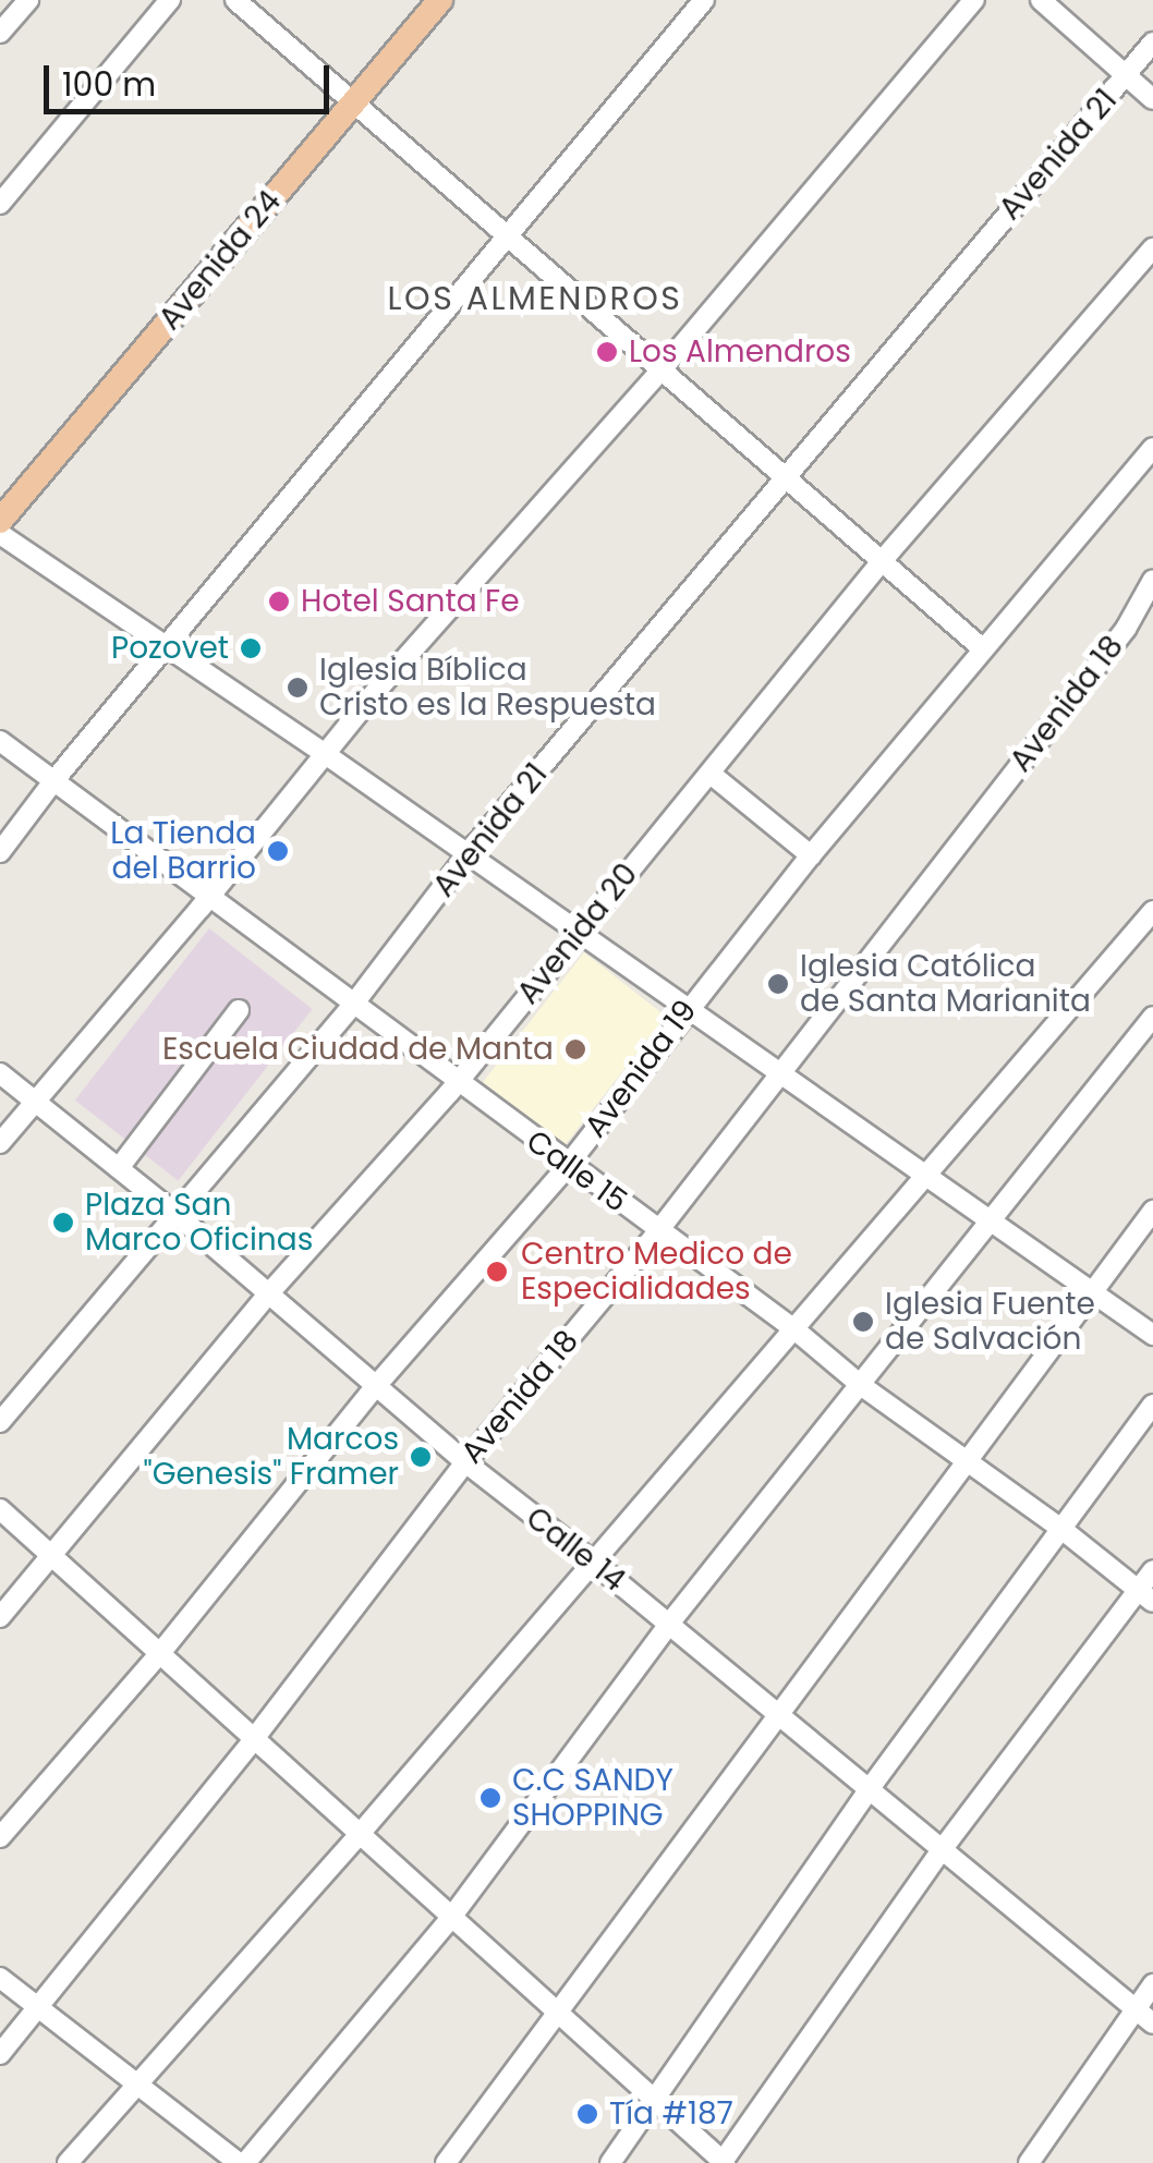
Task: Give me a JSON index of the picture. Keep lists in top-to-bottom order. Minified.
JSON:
{"streets":{"main road":["Avenida 24"],"street":["Avenida 21","Avenida 18","Avenida 20","Avenida 19","Calle 15","Calle 14"]},"crossings":[["Avenida 21","Calle 15"],["Avenida 21","Calle 14"],["Avenida 18","Calle 15"],["Avenida 18","Calle 14"],["Avenida 20","Calle 15"],["Avenida 20","Calle 14"],["Avenida 19","Calle 15"],["Avenida 19","Calle 14"]],"districts":["LOS ALMENDROS"],"places":["Los Almendros","Hotel Santa Fe","Pozovet","Iglesia Bíblica Cristo es la Respuesta","La Tienda del Barrio","Iglesia Católica de Santa Marianita","Escuela Ciudad de Manta","Plaza San Marco Oficinas","Centro Medico de Especialidades","Iglesia Fuente de Salvación","Marcos \"Genesis\" Framer","C.C SANDY SHOPPING","Tía #187"],"scale_bar":"100 m"}
